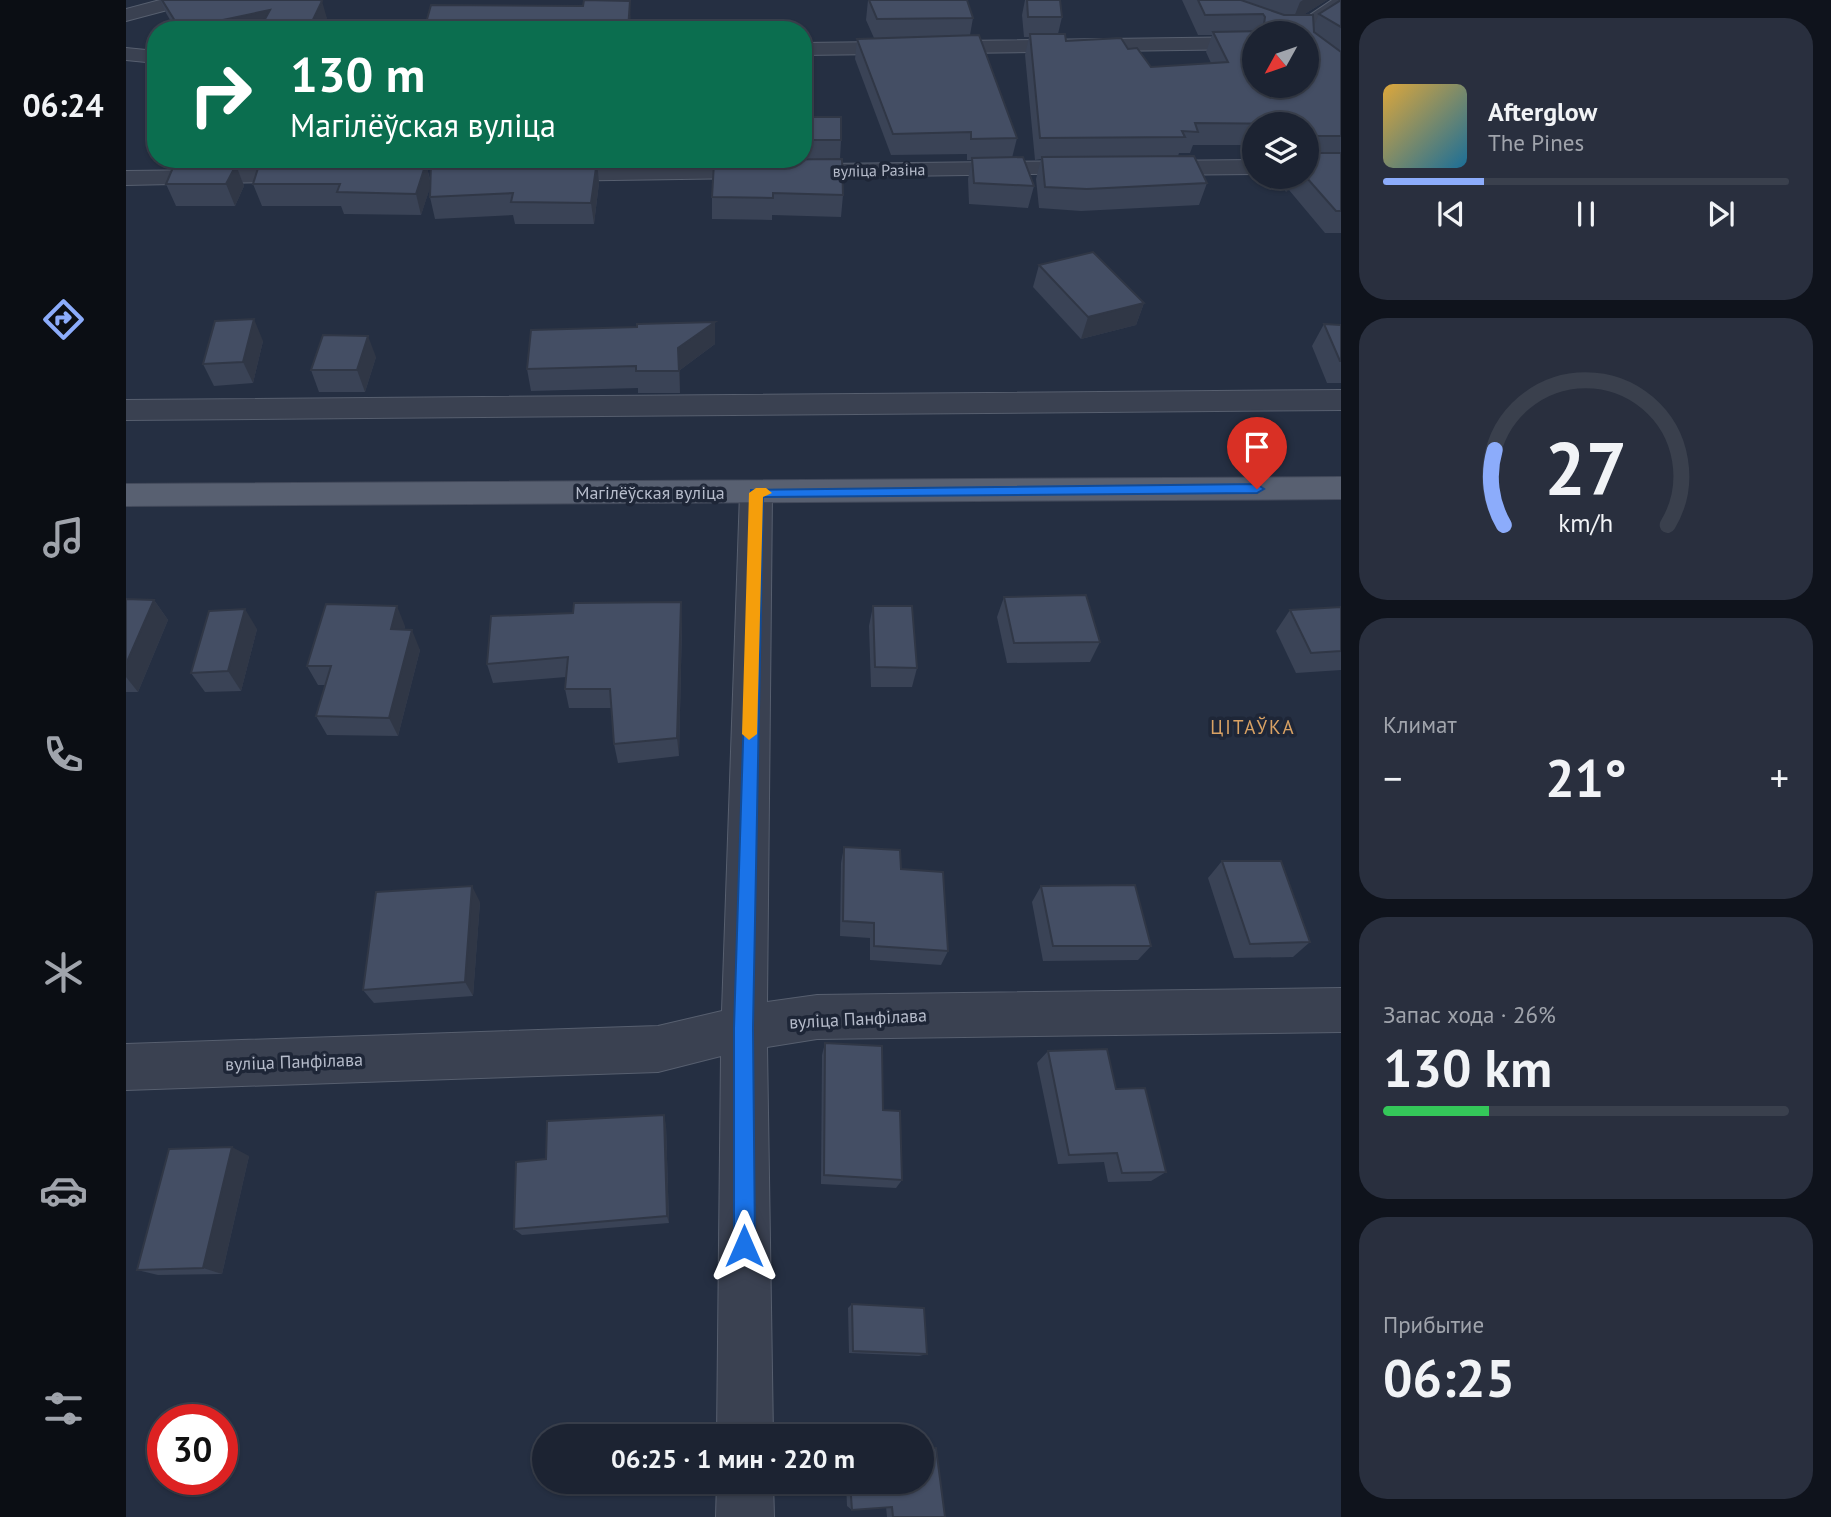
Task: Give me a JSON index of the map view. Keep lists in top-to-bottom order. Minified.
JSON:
{"streets":{"main road":["Магілёўская вуліца"],"street":["вуліца Разіна","вуліца Панфілава"]},"districts":["ЦІТАЎКА"],"north":"bottom left","page":{"tabs":"06:24","turn":["130 m","Магілёўская вуліца"],"song":["Afterglow","The Pines"],"tile":["Климат",["Запас хода · 26%","130 km"],["Прибытие","06:25"]],"heat":["−","21°","+"],"limit":"30","trip":"06:25 · 1 мин · 220 m","gauge":["27","km/h"]}}
